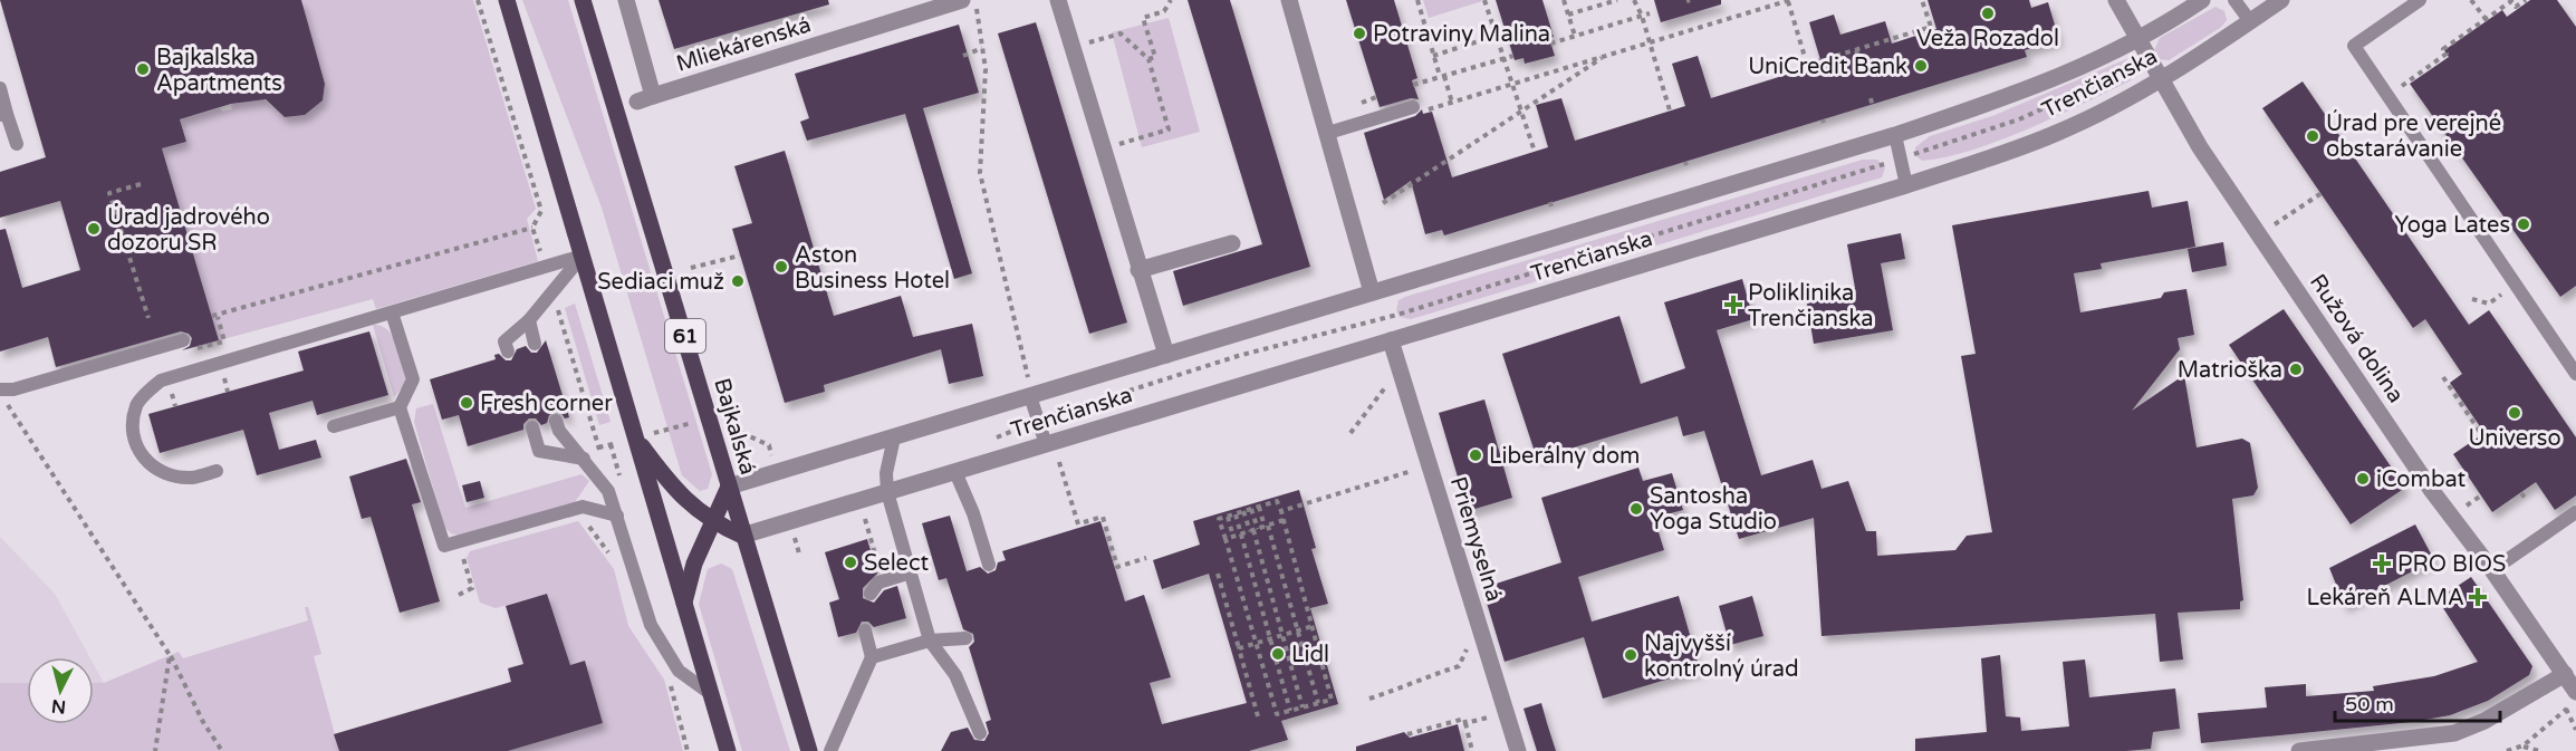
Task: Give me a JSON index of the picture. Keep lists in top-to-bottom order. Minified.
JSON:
{"streets":{"main road":["61","Bajkalská"],"street":["Mliekárenská","Trenčianska","Ružová dolina","Priemyselná"]},"crossings":[["Trenčianska","Ružová dolina"],["Trenčianska","Bajkalská"],["Trenčianska","Priemyselná"]],"places":{"other":["Veža Rozadol","Potraviny Malina","UniCredit Bank","Bajkalska Apartments","Úrad pre verejné obstarávanie","Yoga Lates","Úrad jadrového dozoru SR","Aston Business Hotel","Sediaci muž","Matrioška","Fresh corner","Universo","Liberálny dom","iCombat","Santosha Yoga Studio","Select","Lidl","Najvyšší kontrolný úrad"],"health":["Poliklinika Trenčianska","PRO BIOS","Lekáreň ALMA"]},"scale_bar":"50 m","north":"bottom"}
